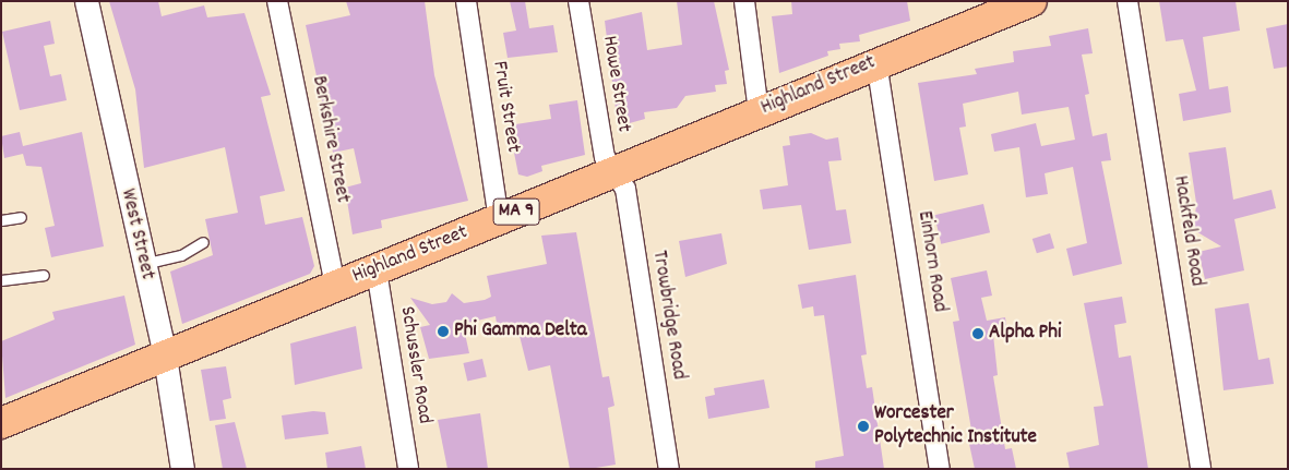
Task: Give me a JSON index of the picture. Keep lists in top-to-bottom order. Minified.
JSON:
{"streets":{"highway":["Highland Street","MA 9"],"street":["Howe Street","Fruit Street","Berkshire Street","Hackfeld Road","West Street","Einhorn Road","Trowbridge Road","Schussler Road"]},"crossings":[["Howe Street","Highland Street"],["Howe Street","Trowbridge Road"],["Highland Street","Fruit Street"],["Highland Street","Berkshire Street"],["Highland Street","West Street"],["Highland Street","Einhorn Road"],["Highland Street","Trowbridge Road"],["Highland Street","Schussler Road"]],"places":["Phi Gamma Delta","Alpha Phi","Worcester Polytechnic Institute"]}
